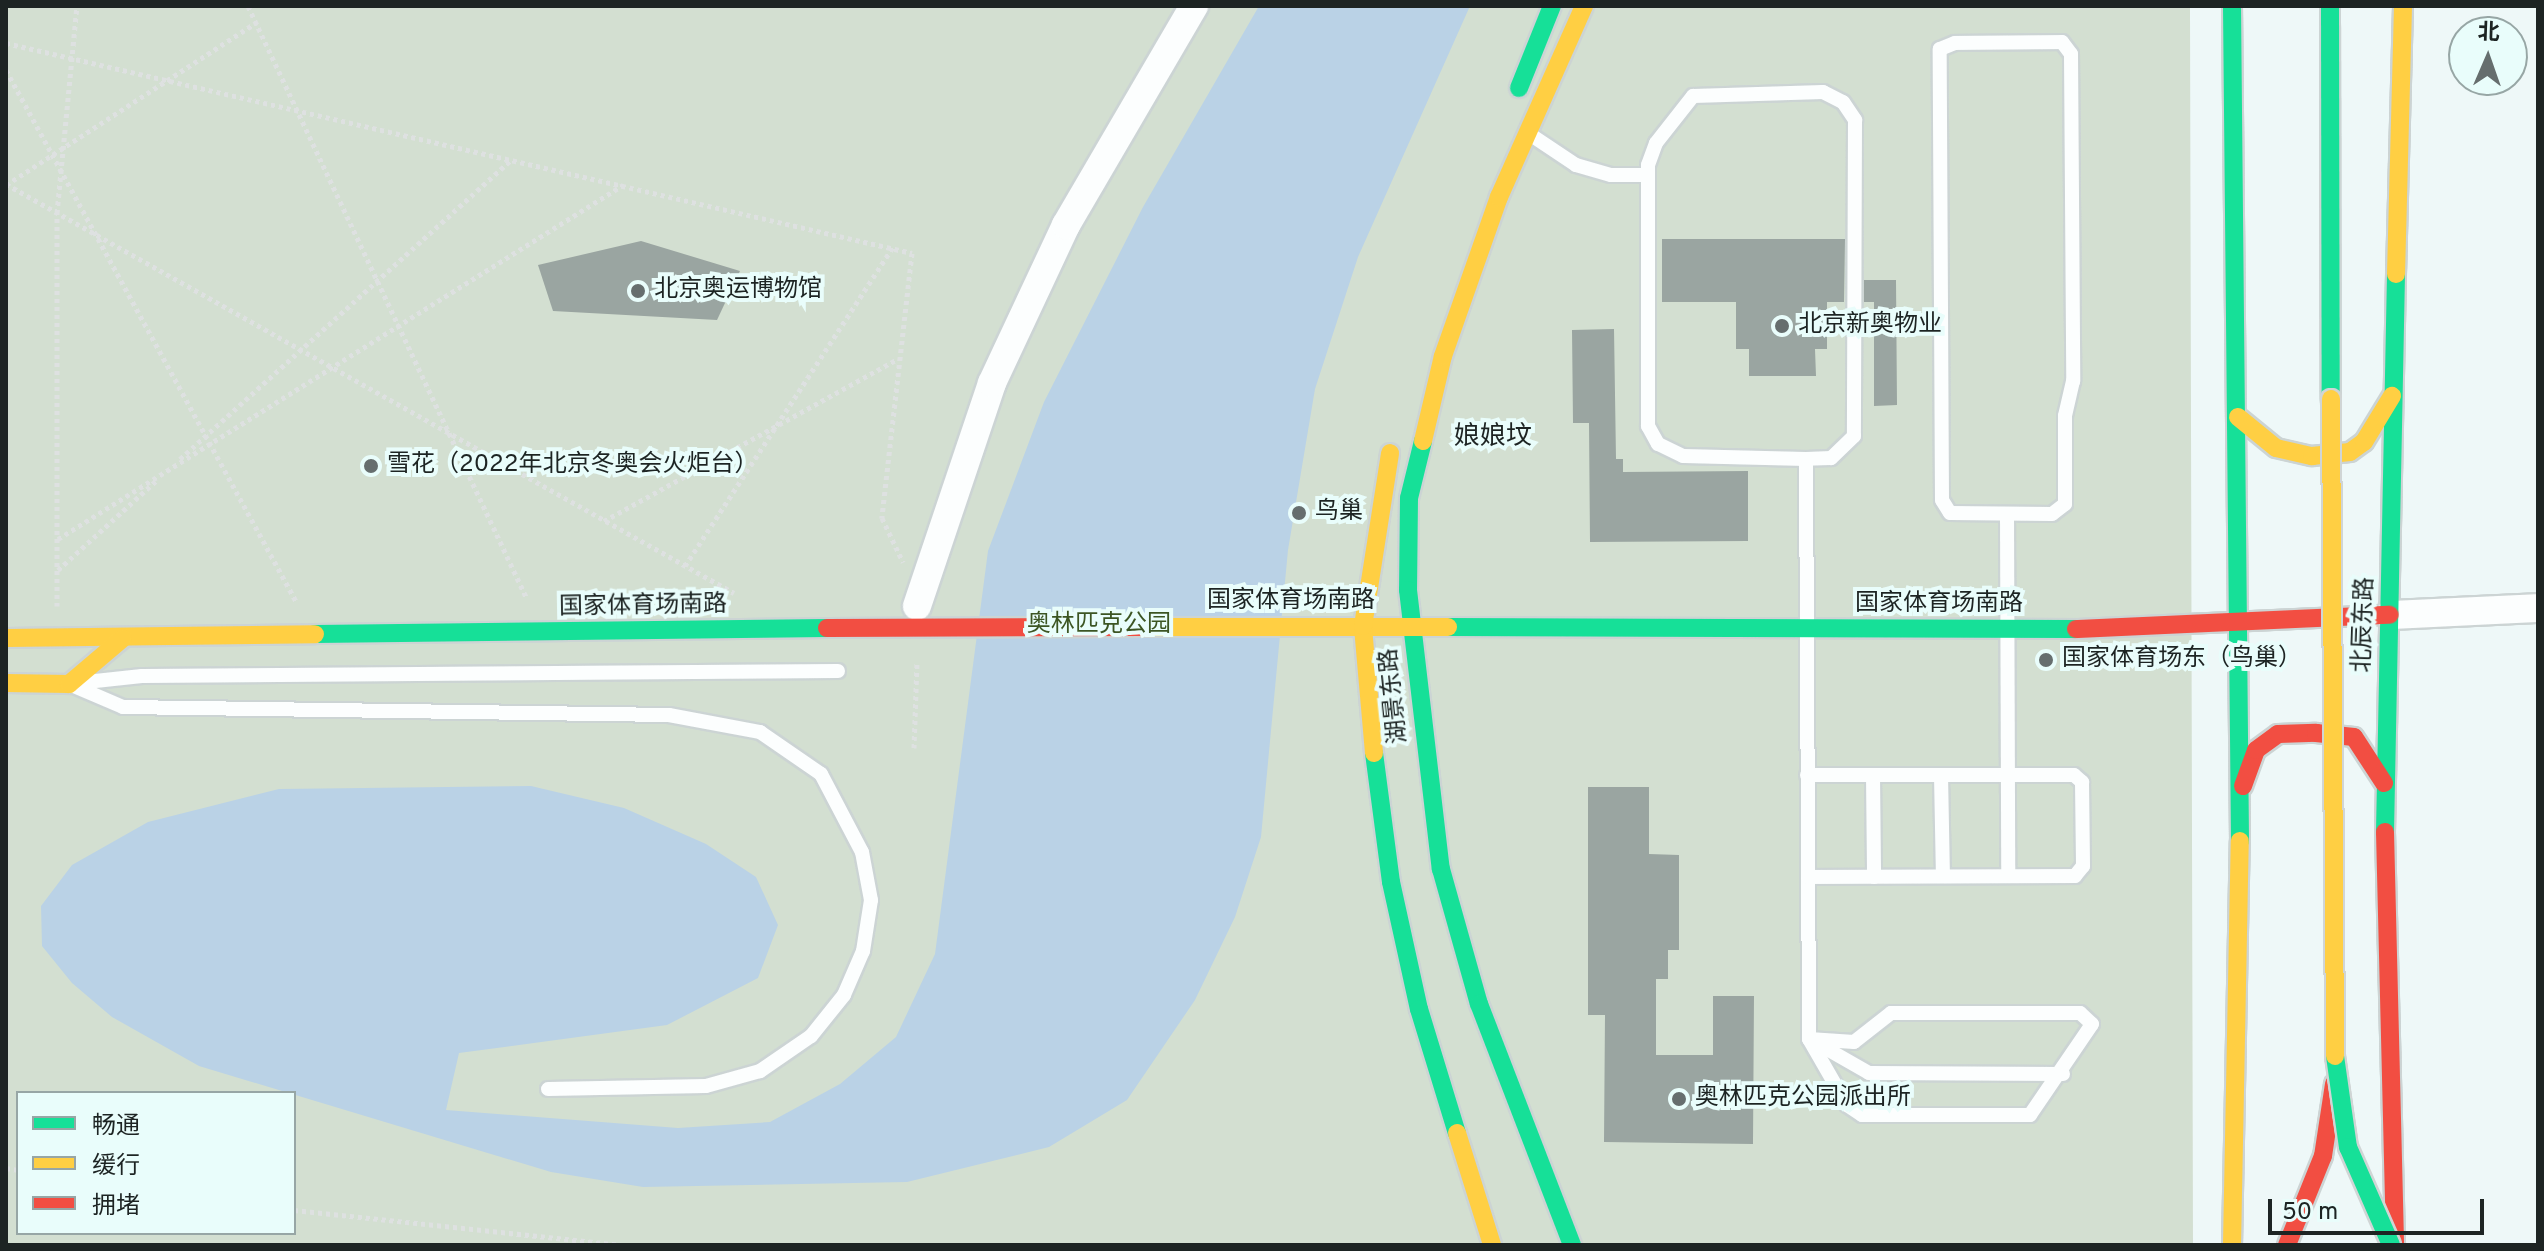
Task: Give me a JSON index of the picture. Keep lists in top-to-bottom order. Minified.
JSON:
{"streets":{"main road":["国家体育场南路","北辰东路","湖景东路"]},"crossings":[["国家体育场南路","北辰东路"],["国家体育场南路","湖景东路"]],"districts":["娘娘坟"],"parks":["奥林匹克公园"],"places":["北京奥运博物馆","北京新奥物业","雪花（2022年北京冬奥会火炬台）","鸟巢","国家体育场东（鸟巢）","奥林匹克公园派出所"],"legend":["畅通","缓行","拥堵"],"scale_bar":"50 m","north":"top"}
